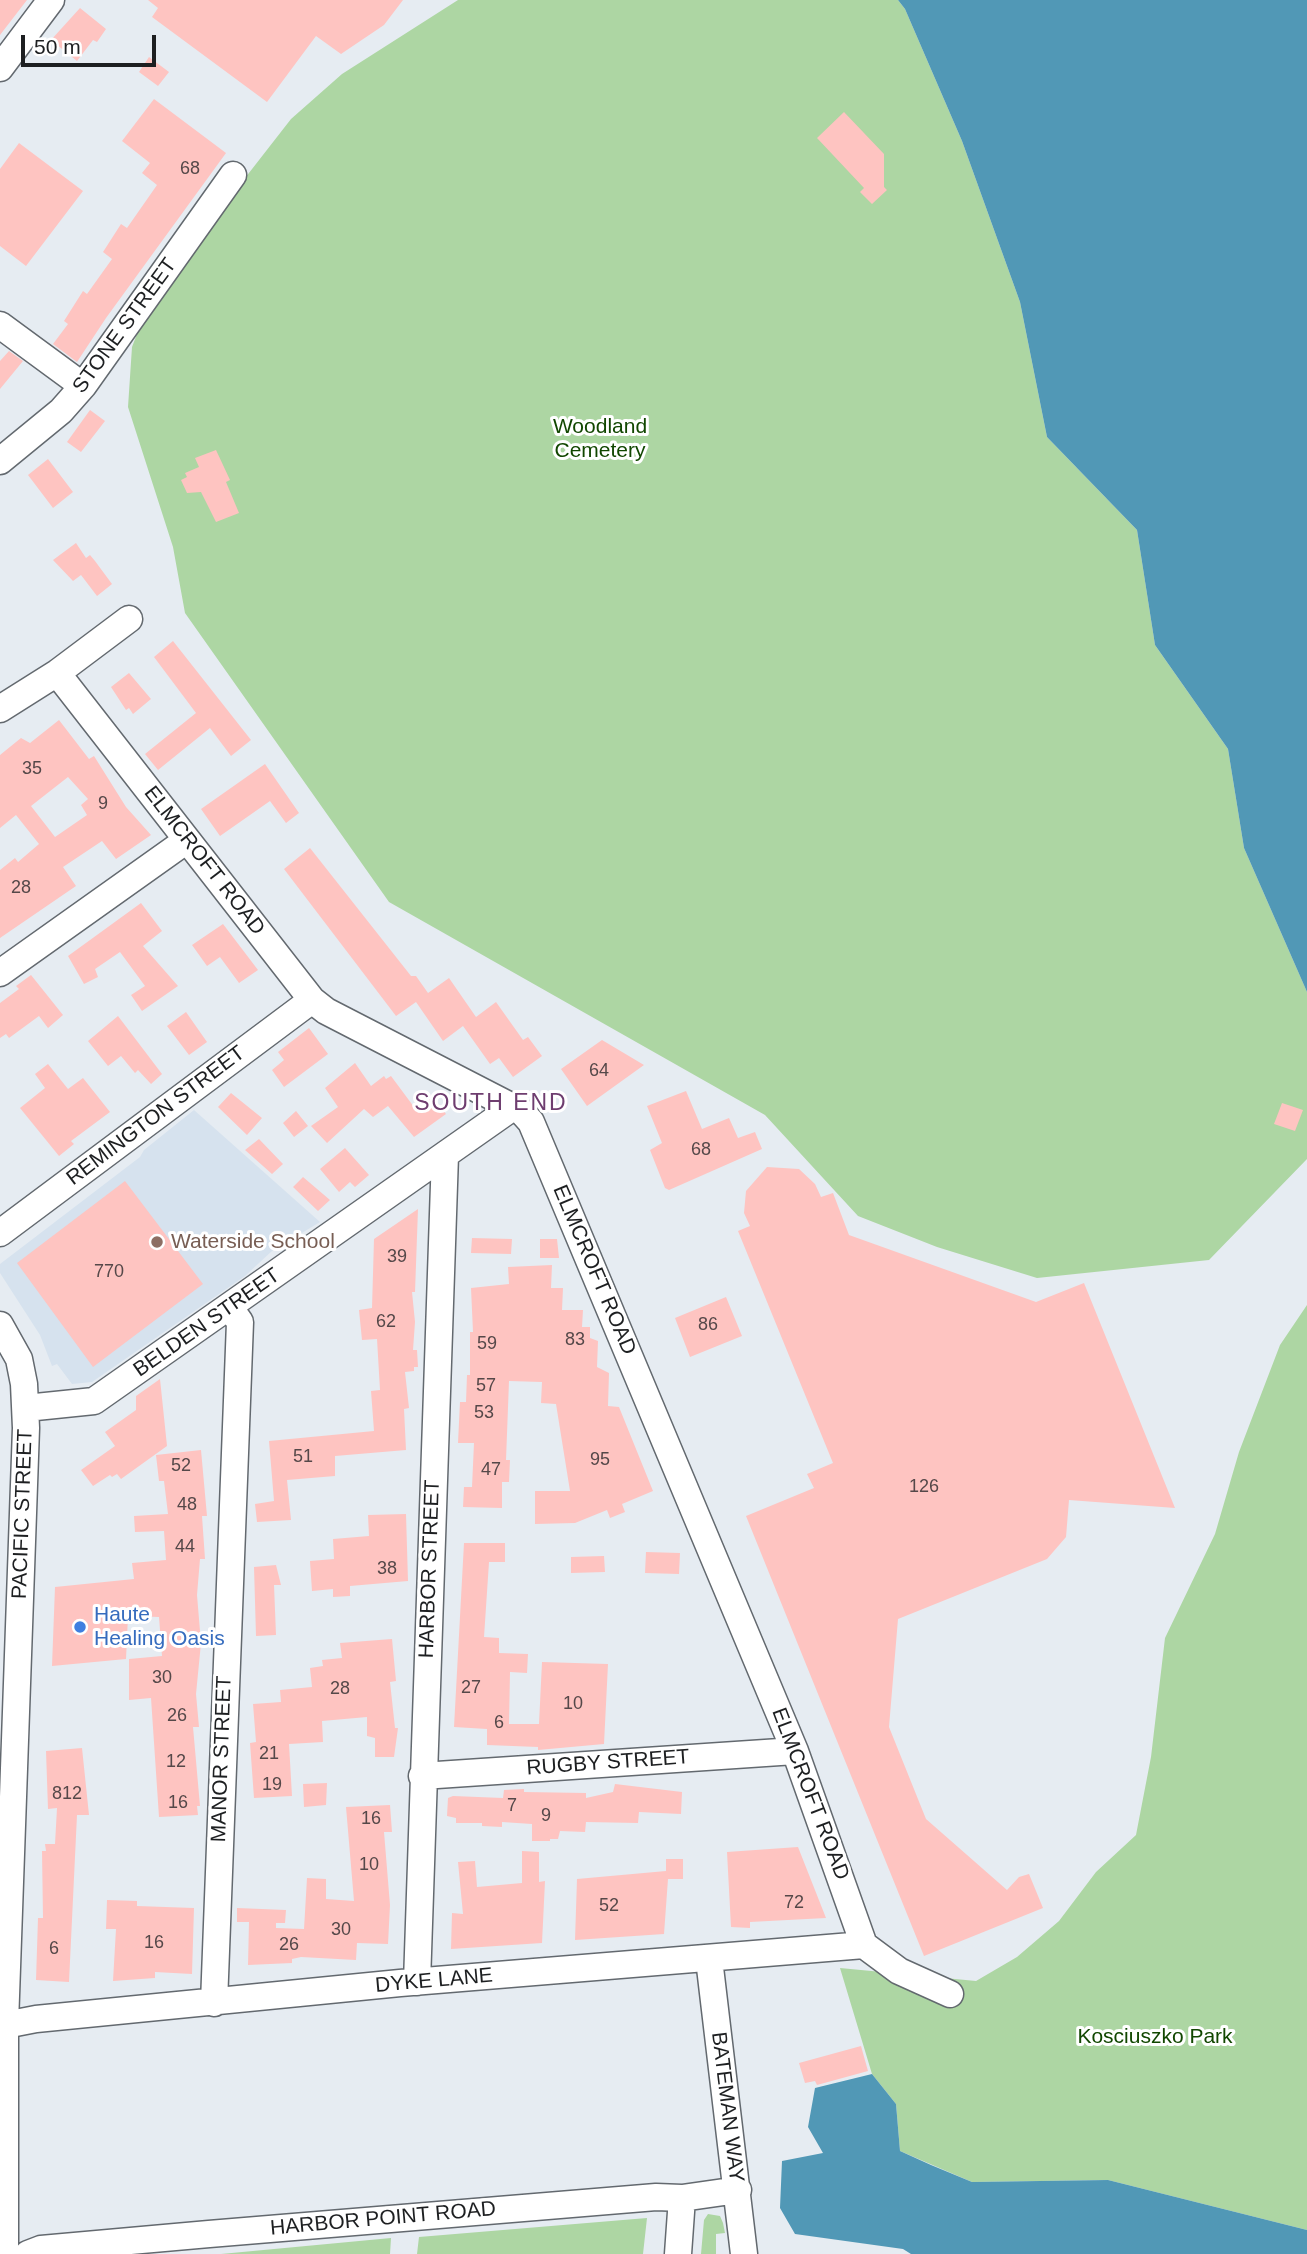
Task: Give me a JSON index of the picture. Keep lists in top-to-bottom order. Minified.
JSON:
{"streets":{"street":["STONE STREET","ELMCROFT ROAD","REMINGTON STREET","BELDEN STREET","PACIFIC STREET","HARBOR STREET","MANOR STREET","RUGBY STREET","DYKE LANE","BATEMAN WAY","HARBOR POINT ROAD"]},"crossings":[["ELMCROFT ROAD","REMINGTON STREET"],["ELMCROFT ROAD","BELDEN STREET"],["ELMCROFT ROAD","RUGBY STREET"],["ELMCROFT ROAD","DYKE LANE"],["BELDEN STREET","PACIFIC STREET"],["BELDEN STREET","HARBOR STREET"],["BELDEN STREET","MANOR STREET"],["PACIFIC STREET","DYKE LANE"],["HARBOR STREET","RUGBY STREET"],["HARBOR STREET","DYKE LANE"],["MANOR STREET","DYKE LANE"],["DYKE LANE","BATEMAN WAY"],["BATEMAN WAY","HARBOR POINT ROAD"]],"districts":["SOUTH END"],"parks":["Woodland Cemetery","Kosciuszko Park"],"places":["Waterside School","Haute Healing Oasis"],"house_numbers":["68","35","9","28","64","68","39","770","62","86","83","59","57","53","51","95","52","47","126","48","44","38","30","27","28","10","26","6","21","12","19","812","16","7","9","16","10","72","52","30","16","26","6"],"scale_bar":"50 m"}
